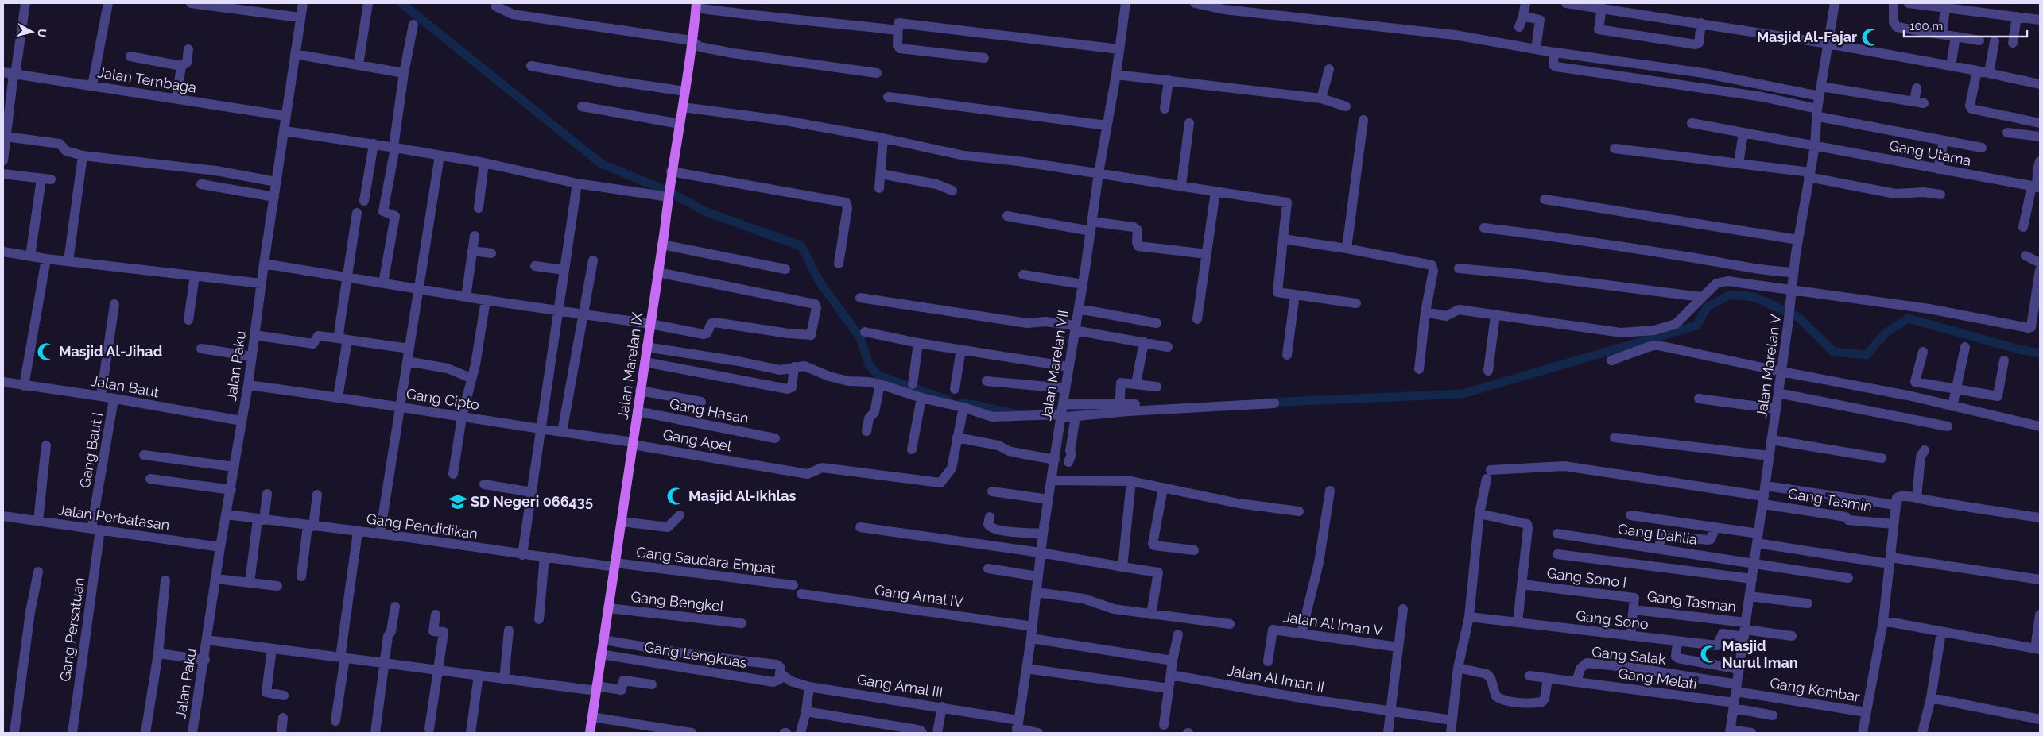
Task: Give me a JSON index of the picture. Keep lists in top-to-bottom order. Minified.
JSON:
{"streets":{"main road":["Jalan Marelan IX"],"street":["Jalan Tembaga","Gang Utama","Jalan Marelan VII","Jalan Paku","Jalan Marelan V","Jalan Baut","Gang Cipto","Gang Hasan","Gang Apel","Gang Baut I","Gang Tasmin","Jalan Perbatasan","Gang Pendidikan","Gang Dahlia","Gang Saudara Empat","Gang Sono I","Gang Amal IV","Gang Bengkel","Gang Tasman","Gang Sono","Jalan Al Iman V","Gang Persatuan","Gang Lengkuas","Gang Salak","Jalan Al Iman II","Gang Melati","Gang Amal III","Gang Kembar"]},"crossings":[["Jalan Tembaga","Jalan Paku"],["Gang Utama","Jalan Marelan V"],["Jalan Marelan VII","Gang Amal IV"],["Jalan Marelan VII","Gang Amal III"],["Jalan Paku","Jalan Baut"],["Jalan Paku","Gang Cipto"],["Jalan Paku","Jalan Perbatasan"],["Jalan Paku","Gang Pendidikan"],["Jalan Marelan IX","Gang Cipto"],["Jalan Marelan IX","Gang Hasan"],["Jalan Marelan IX","Gang Apel"],["Jalan Marelan IX","Gang Pendidikan"],["Jalan Marelan IX","Gang Saudara Empat"],["Jalan Marelan IX","Gang Bengkel"],["Jalan Marelan IX","Gang Lengkuas"],["Jalan Marelan IX","Gang Amal III"],["Jalan Marelan V","Gang Tasmin"],["Jalan Marelan V","Gang Dahlia"],["Jalan Marelan V","Gang Tasman"],["Jalan Marelan V","Gang Sono"],["Jalan Marelan V","Gang Salak"],["Jalan Marelan V","Gang Melati"],["Jalan Marelan V","Gang Kembar"],["Jalan Baut","Gang Baut I"],["Gang Cipto","Gang Apel"],["Gang Baut I","Jalan Perbatasan"],["Gang Baut I","Gang Persatuan"],["Jalan Perbatasan","Gang Persatuan"],["Gang Pendidikan","Gang Saudara Empat"],["Gang Sono I","Gang Tasman"],["Gang Sono I","Gang Sono"],["Gang Tasman","Gang Sono"],["Gang Lengkuas","Gang Amal III"],["Gang Salak","Gang Melati"],["Gang Salak","Gang Kembar"]],"places":{"mosque":["Masjid Al-Fajar","Masjid Al-Jihad","Masjid Al-Ikhlas","Masjid Nurul Iman"],"school or university":["SD Negeri 066435"]},"scale_bar":"100 m","north":"right"}
